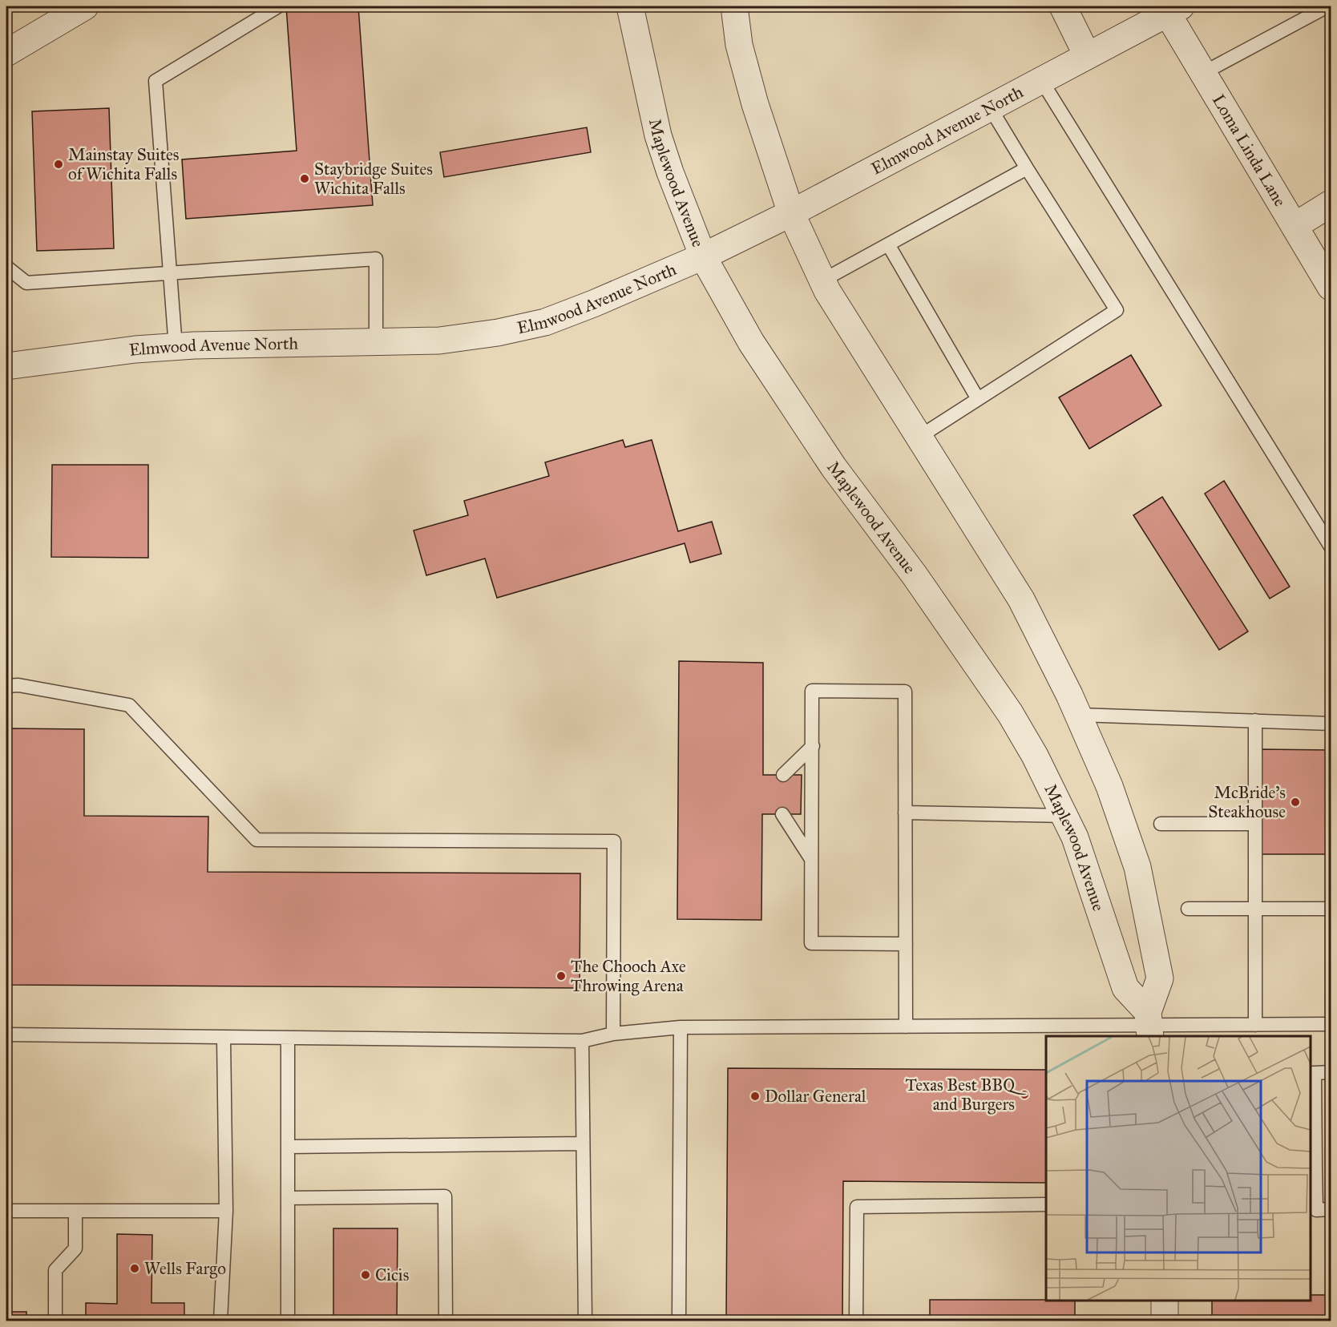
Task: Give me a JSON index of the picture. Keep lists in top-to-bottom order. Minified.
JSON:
{"streets":{"street":["Elmwood Avenue North","Loma Linda Lane","Maplewood Avenue"]},"crossings":[["Elmwood Avenue North","Loma Linda Lane"],["Elmwood Avenue North","Maplewood Avenue"]],"places":["Mainstay Suites of Wichita Falls","Staybridge Suites Wichita Falls","McBride's Steakhouse","The Chooch Axe Throwing Arena","Texas Best BBQ and Burgers","Dollar General","Wells Fargo","Cicis"]}
